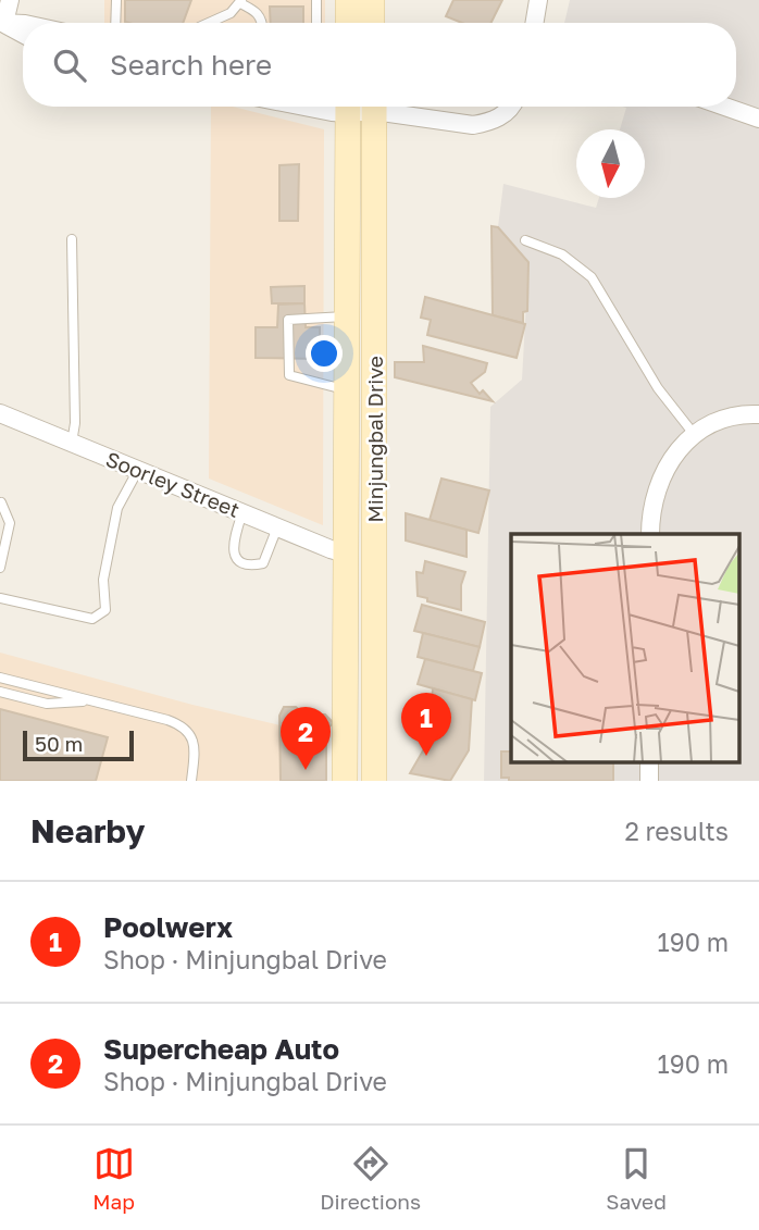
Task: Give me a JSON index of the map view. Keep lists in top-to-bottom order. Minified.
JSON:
{"streets":{"main road":["Minjungbal Drive"],"street":["Soorley Street"]},"crossings":[["Minjungbal Drive","Soorley Street"]],"scale_bar":"50 m","north":"bottom","page":{"search":"Search here","pins":["1","2"],"scale":"50 m","heading":["Nearby","2 results"],"list":[{"mark":"1","name":"Poolwerx","note":"Shop · Minjungbal Drive","value":"190 m"},{"mark":"2","name":"Supercheap Auto","note":"Shop · Minjungbal Drive","value":"190 m"}],"nav":["Map","Directions","Saved"]}}
